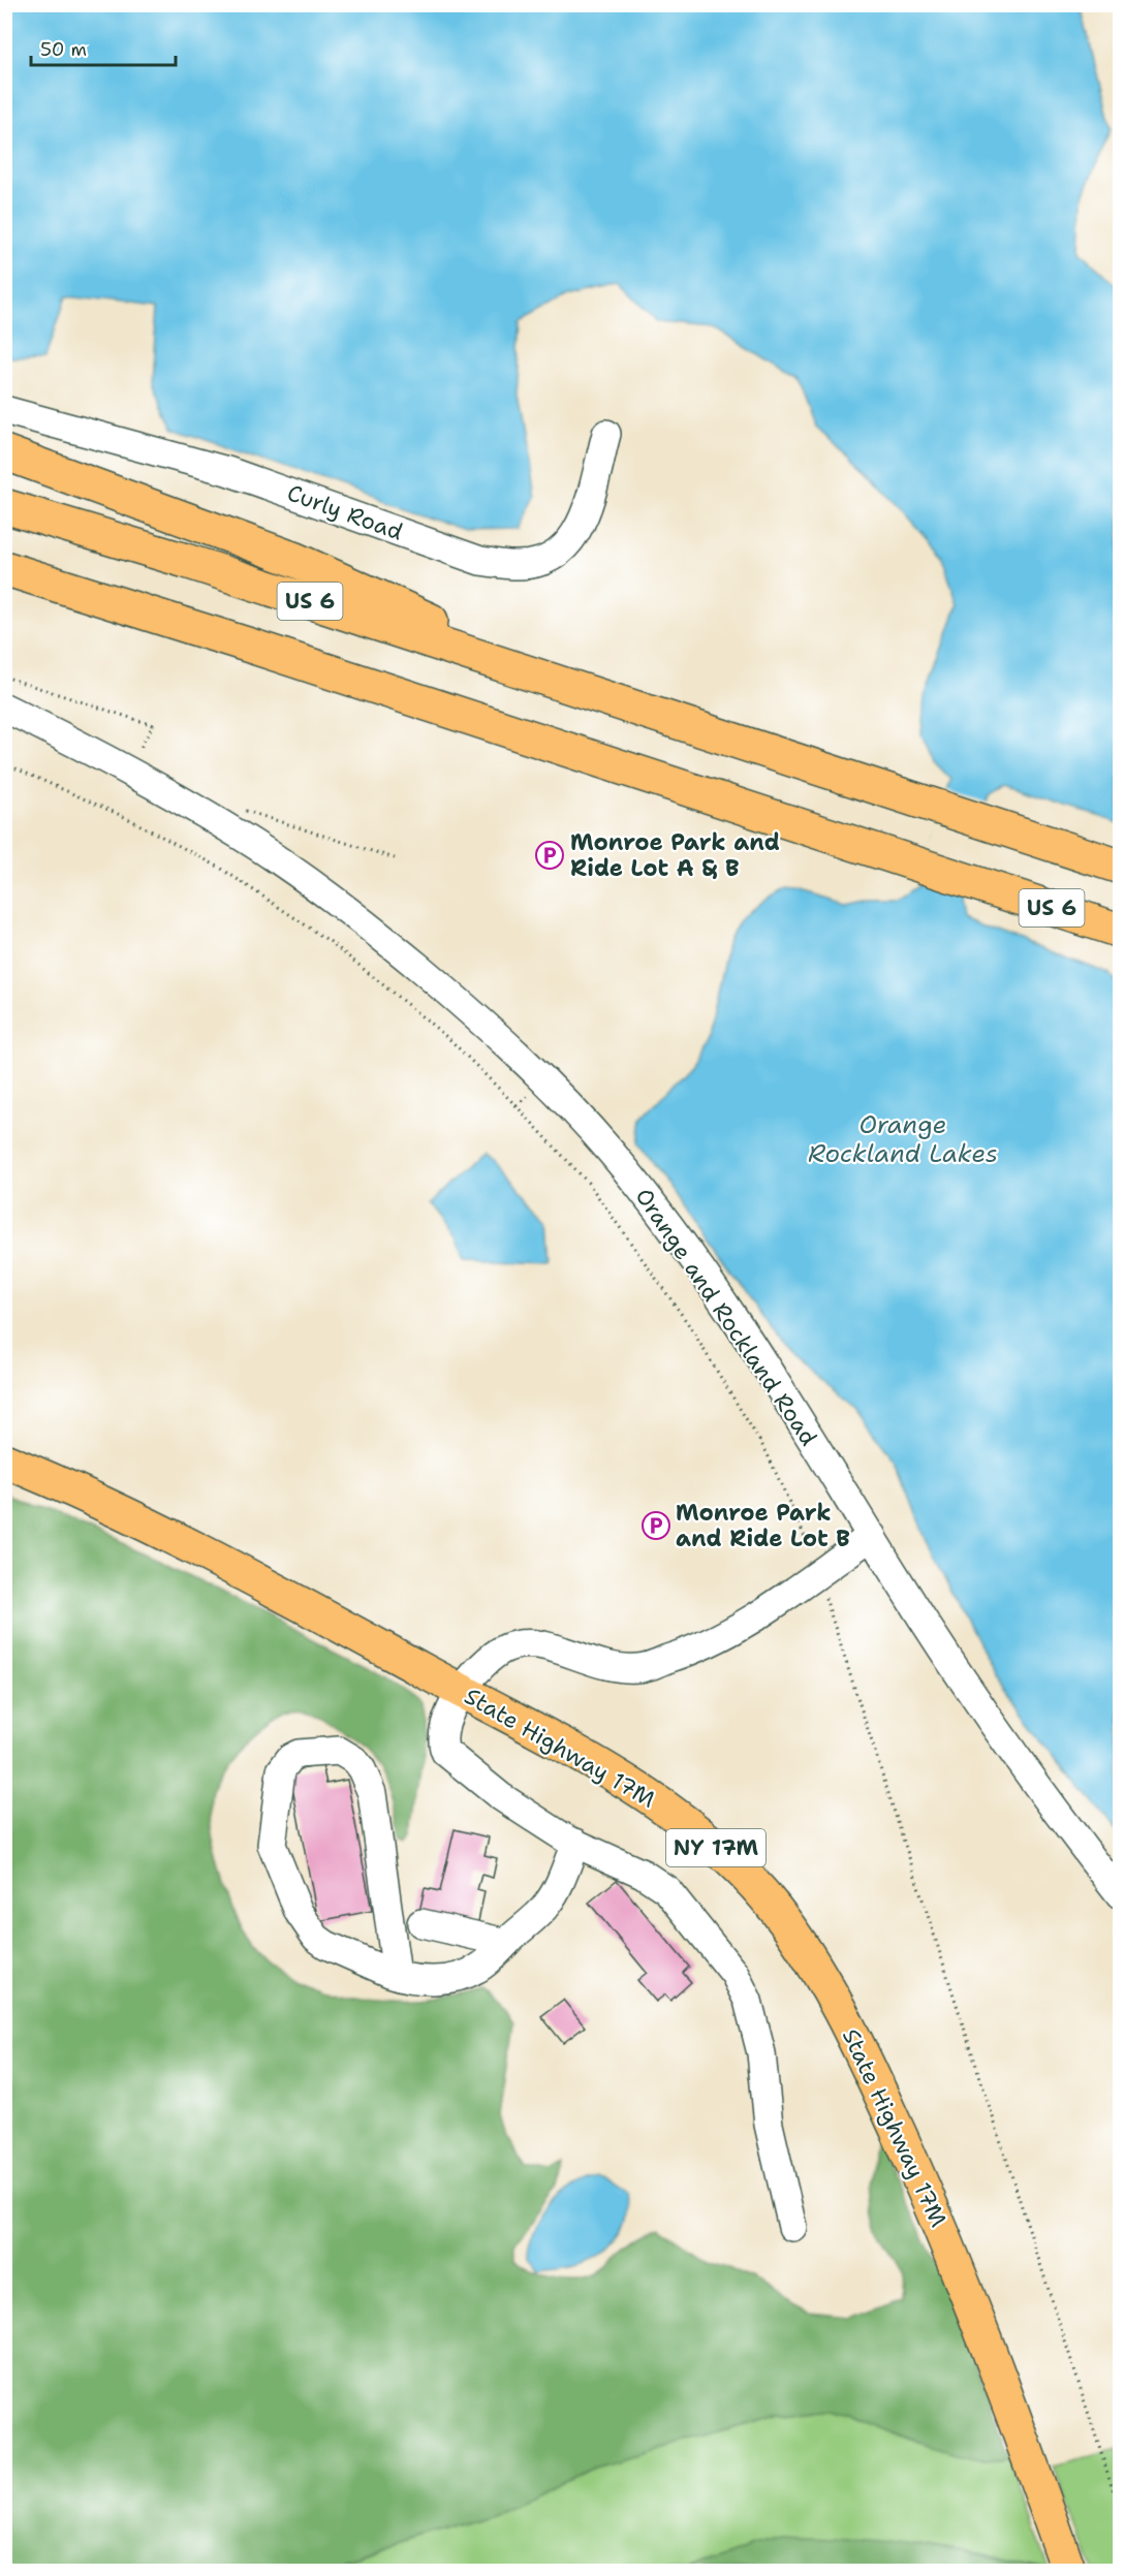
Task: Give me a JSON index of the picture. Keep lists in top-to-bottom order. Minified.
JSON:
{"streets":{"main road":["US 6","State Highway 17M","NY 17M"],"street":["Curly Road","Orange and Rockland Road"]},"water":["Orange Rockland Lakes"],"places":{"parking":["Monroe Park and Ride Lot A & B","Monroe Park and Ride Lot B"]},"scale_bar":"50 m"}
